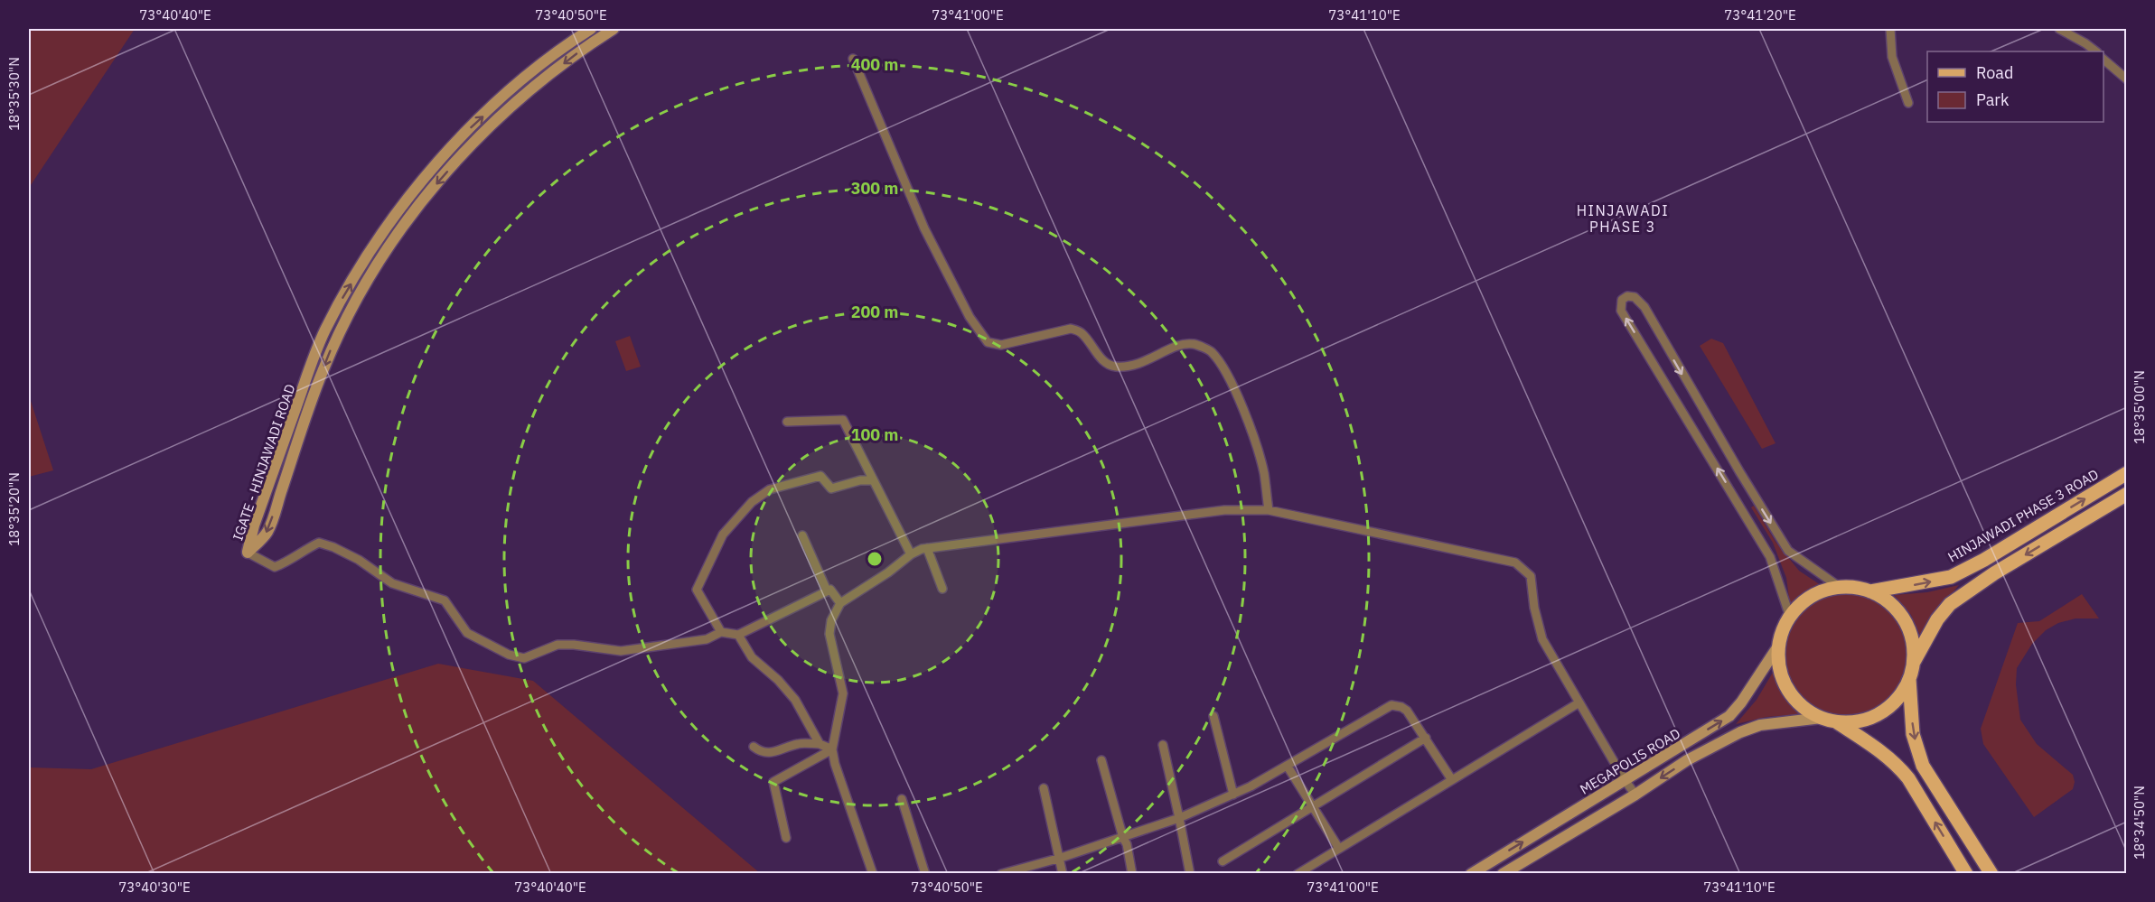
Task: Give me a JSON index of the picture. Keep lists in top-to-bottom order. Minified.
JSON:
{"streets":{"main road":["IGATE - HINJAWADI ROAD","HINJAWADI PHASE 3 ROAD","MEGAPOLIS ROAD"]},"crossings":[["HINJAWADI PHASE 3 ROAD","MEGAPOLIS ROAD"]],"districts":["HINJAWADI PHASE 3"],"legend":["Road","Park"],"coordinates":["73°40'40\"E","73°40'50\"E","73°41'00\"E","73°41'10\"E","73°41'20\"E","18°35'30\"N","18°35'00\"N","18°35'20\"N","18°34'50\"N","73°40'30\"E"],"rings":["400 m","300 m","200 m","100 m"]}
